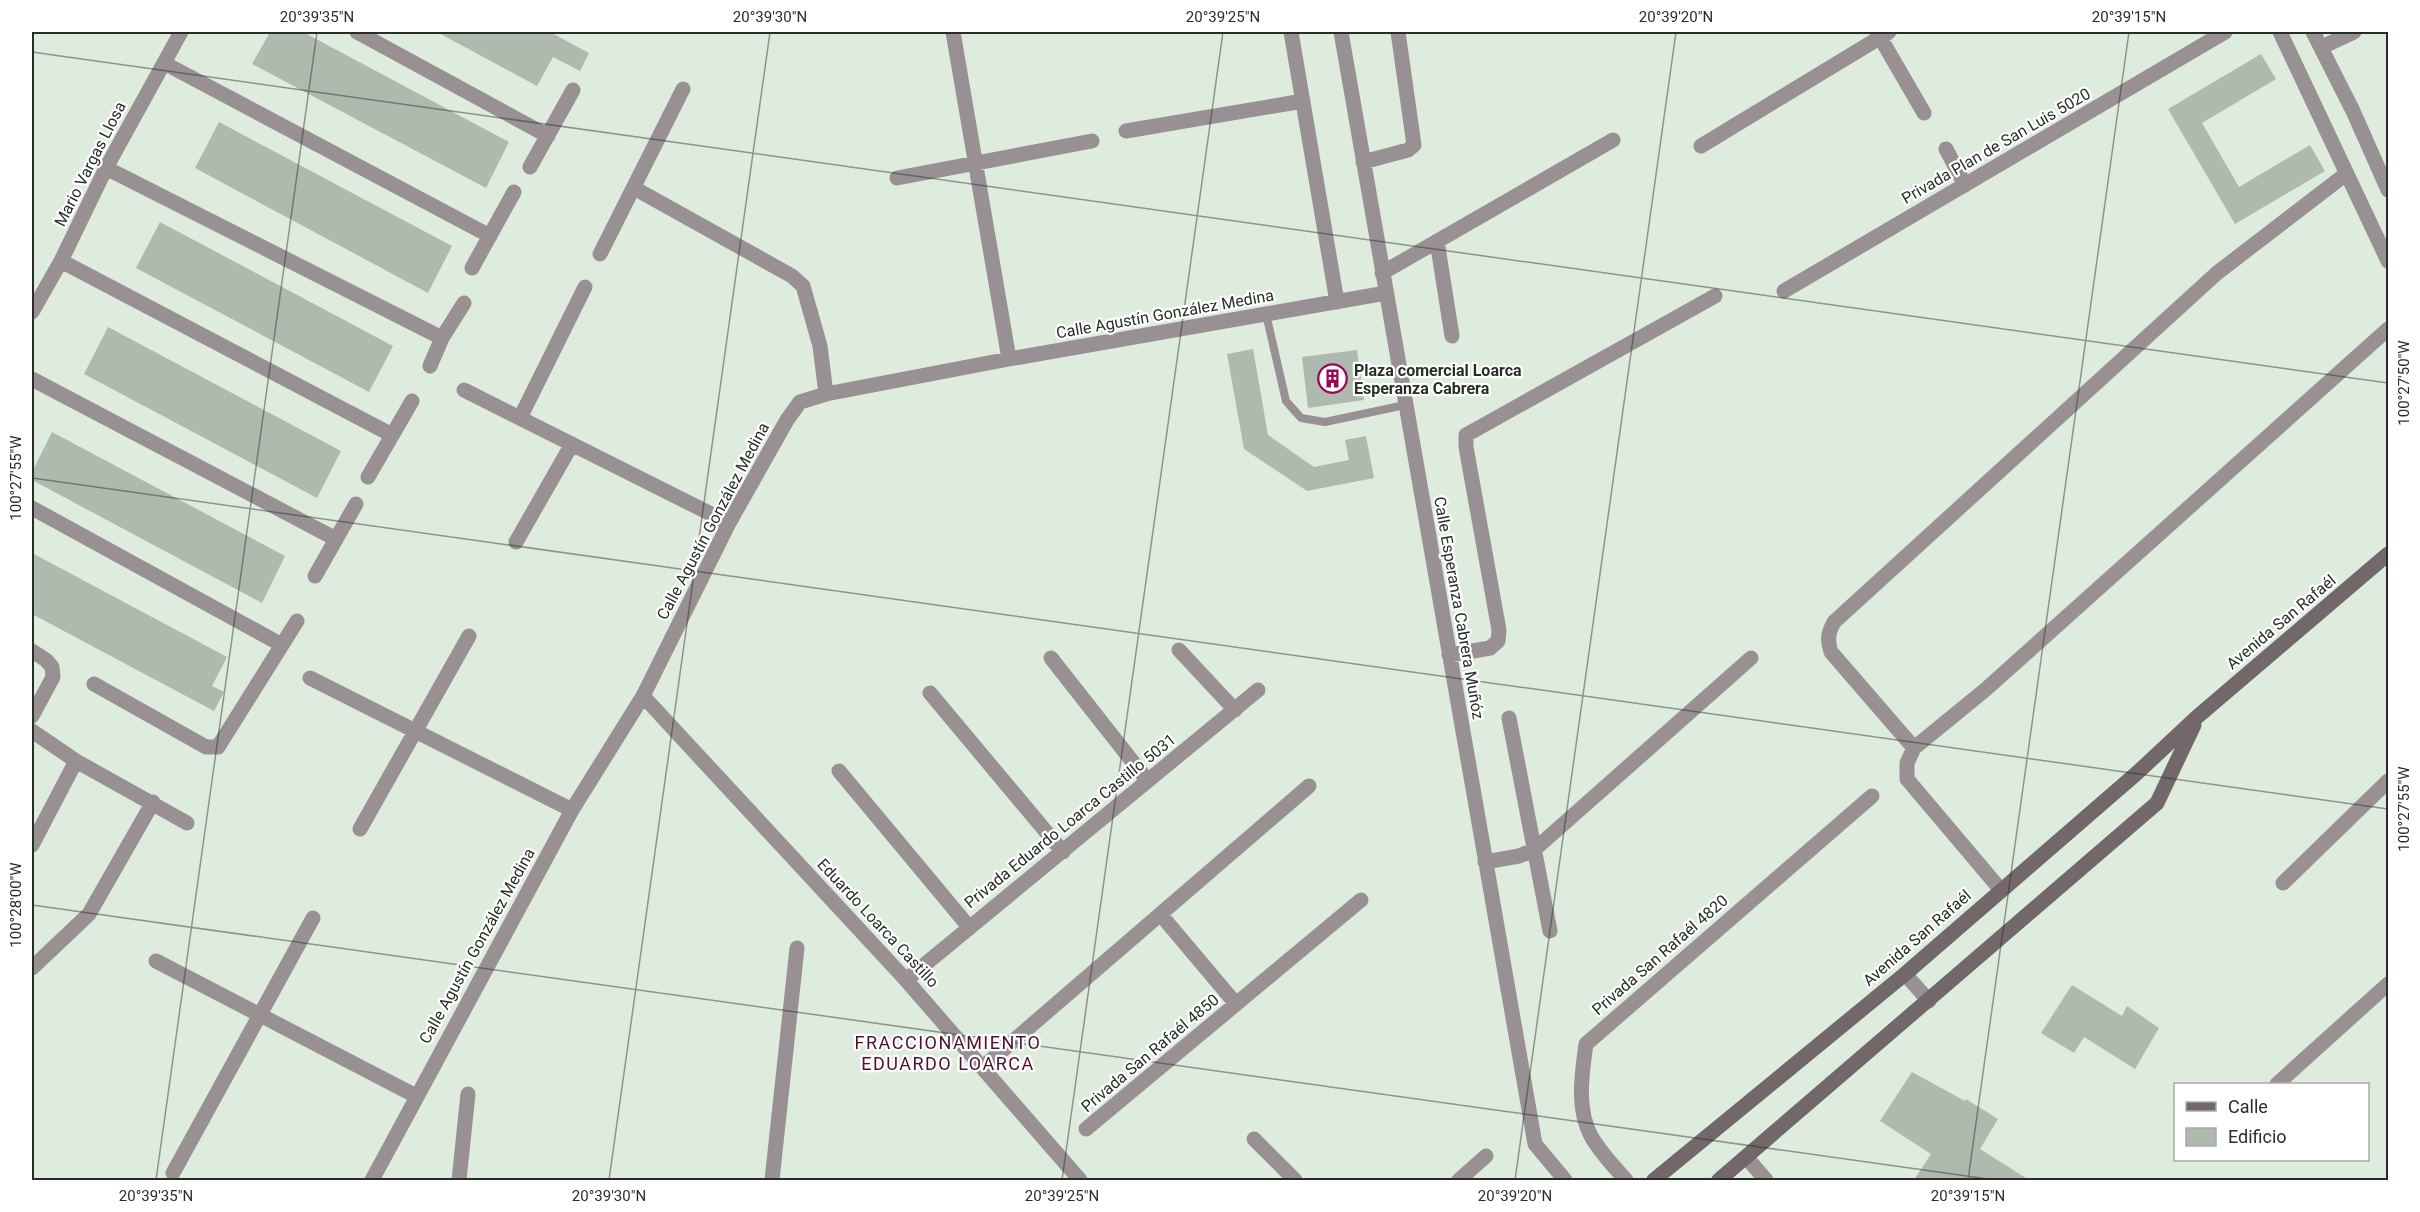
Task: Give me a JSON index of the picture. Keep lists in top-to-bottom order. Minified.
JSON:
{"streets":{"main road":["Avenida San Rafaél"],"street":["Privada Plan de San Luis 5020","Mario Vargas Llosa","Calle Agustín González Medina","Calle Esperanza Cabrera Muñóz","Privada Eduardo Loarca Castillo 5031","Eduardo Loarca Castillo","Privada San Rafaél 4820","Privada San Rafaél 4850"]},"crossings":[["Calle Agustín González Medina","Calle Esperanza Cabrera Muñóz"],["Calle Agustín González Medina","Eduardo Loarca Castillo"],["Privada Eduardo Loarca Castillo 5031","Eduardo Loarca Castillo"]],"districts":["FRACCIONAMIENTO EDUARDO LOARCA"],"places":{"building":["Plaza comercial Loarca Esperanza Cabrera"]},"legend":["Calle","Edificio"],"coordinates":["20°39'35\"N","20°39'30\"N","20°39'25\"N","20°39'20\"N","20°39'15\"N","100°27'50\"W","100°27'55\"W","100°28'00\"W"]}
